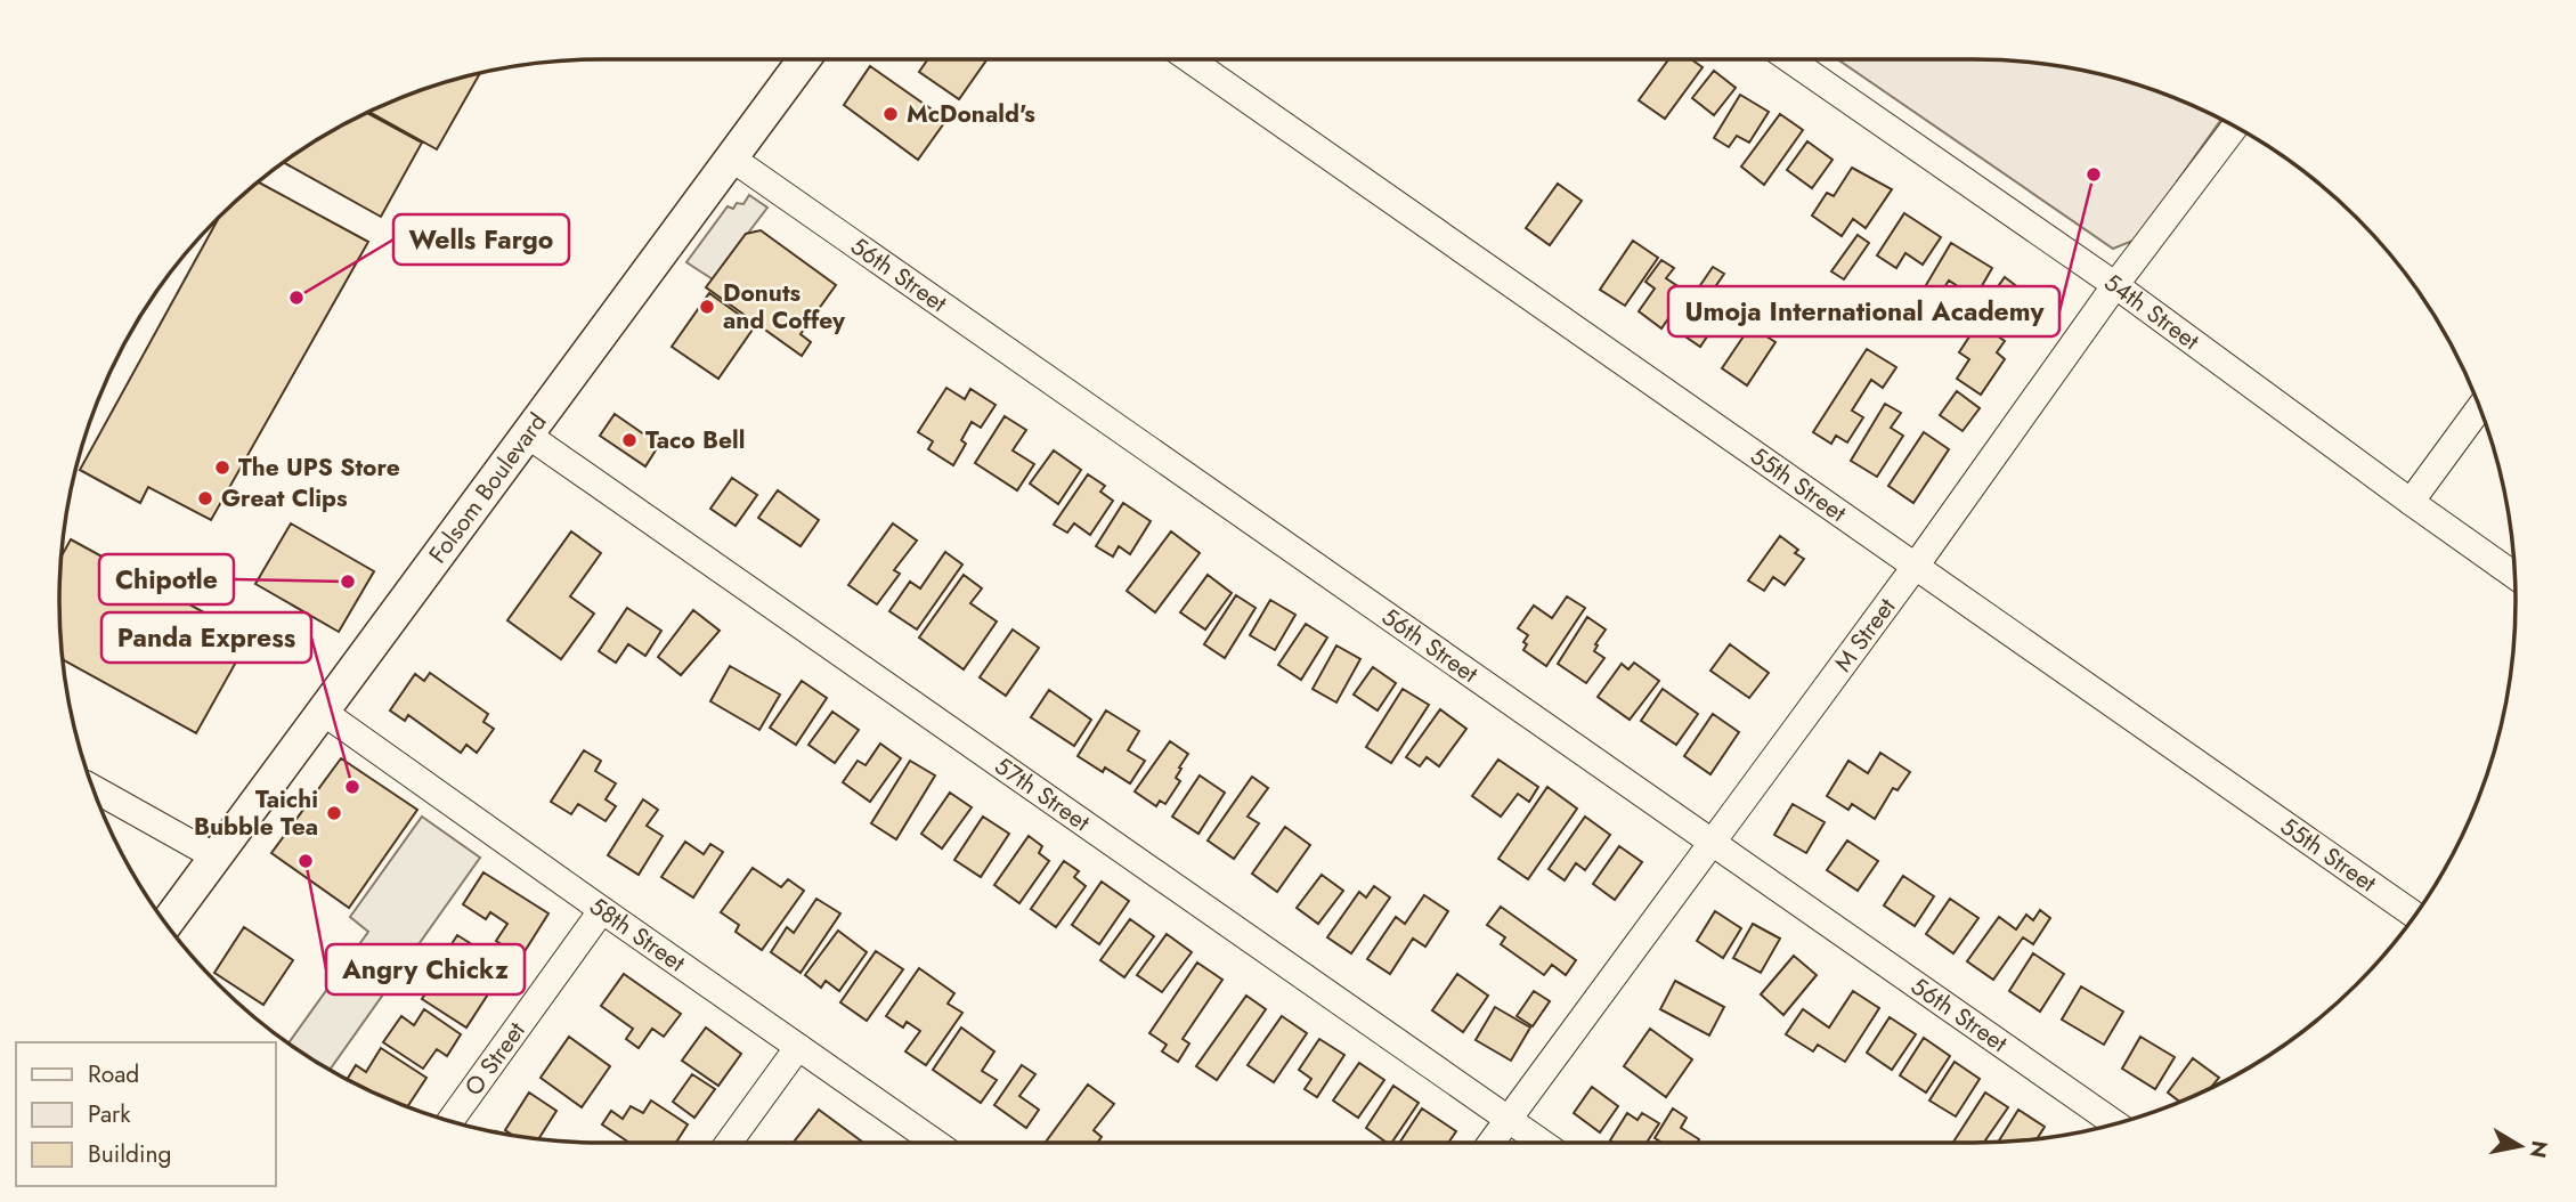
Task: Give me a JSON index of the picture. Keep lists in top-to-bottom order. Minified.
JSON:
{"streets":{"main road":["Folsom Boulevard"],"street":["56th Street","54th Street","55th Street","M Street","57th Street","58th Street","O Street"]},"crossings":[["56th Street","Folsom Boulevard"],["56th Street","M Street"],["54th Street","M Street"],["55th Street","M Street"],["Folsom Boulevard","57th Street"],["Folsom Boulevard","58th Street"],["M Street","57th Street"],["58th Street","O Street"]],"places":["McDonald's","Umoja International Academy","Wells Fargo","Donuts and Coffey","Taco Bell","The UPS Store","Great Clips","Chipotle","Panda Express","Taichi Bubble Tea","Angry Chickz"],"legend":["Road","Park","Building"],"north":"right"}
